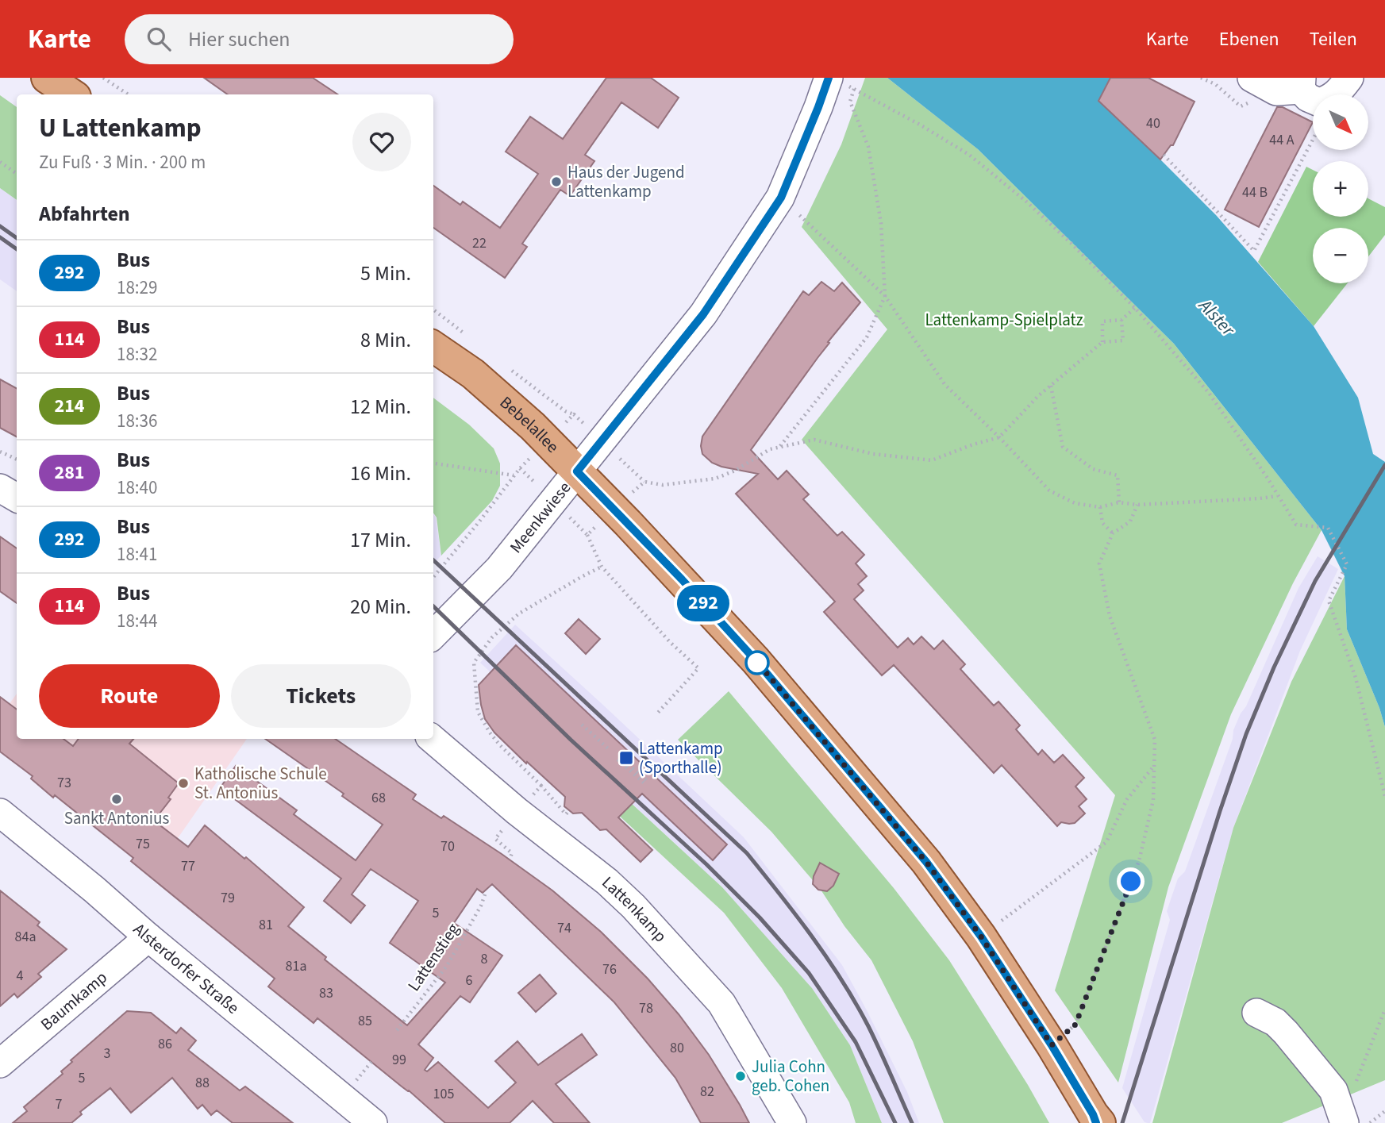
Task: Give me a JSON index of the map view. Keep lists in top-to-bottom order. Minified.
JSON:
{"streets":{"main road":["Bebelallee"],"street":["Meenkwiese","Lattenkamp","Alsterdorfer Straße","Baumkamp"],"path":["Lattenstieg"]},"crossings":[["Bebelallee","Meenkwiese"],["Alsterdorfer Straße","Baumkamp"]],"water":["Alster"],"parks":["Lattenkamp-Spielplatz"],"places":{"other":["Haus der Jugend Lattenkamp","Katholische Schule St. Antonius","Sankt Antonius","Julia Cohn geb. Cohen"],"transit":["Lattenkamp (Sporthalle)"]},"lines":["bus line 292"],"house_numbers":["40","44 A","44 B","22","73","68","75","70","77","79","5","81","74","84a","8","81a","76","4","6","83","78","85","86","80","3","99","5","88","82","105","7"],"north":"bottom right","page":{"header":"Karte","search":"Hier suchen","nav":["Karte","Ebenen","Teilen"],"on_map":"292","map_buttons":["+","−"],"heading":[["U Lattenkamp","Zu Fuß · 3 Min. · 200 m"],"Abfahrten"],"list":[{"mark":"292","name":"Bus","note":"18:29","value":"5 Min."},{"mark":"114","name":"Bus","note":"18:32","value":"8 Min."},{"mark":"214","name":"Bus","note":"18:36","value":"12 Min."},{"mark":"281","name":"Bus","note":"18:40","value":"16 Min."},{"mark":"292","name":"Bus","note":"18:41","value":"17 Min."},{"mark":"114","name":"Bus","note":"18:44","value":"20 Min."}],"buttons":["Route","Tickets"]}}
